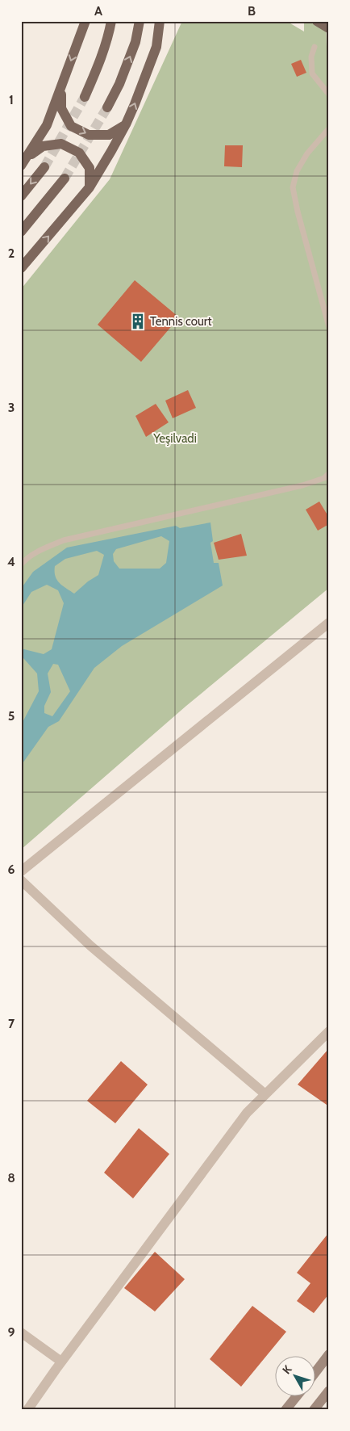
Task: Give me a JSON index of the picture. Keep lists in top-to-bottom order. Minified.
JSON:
{"parks":["Yeşilvadi"],"places":{"building":["Tennis court"]},"north":"top left","grid":{"columns":["A","B"],"rows":["1","2","3","4","5","6","7","8","9"]}}
